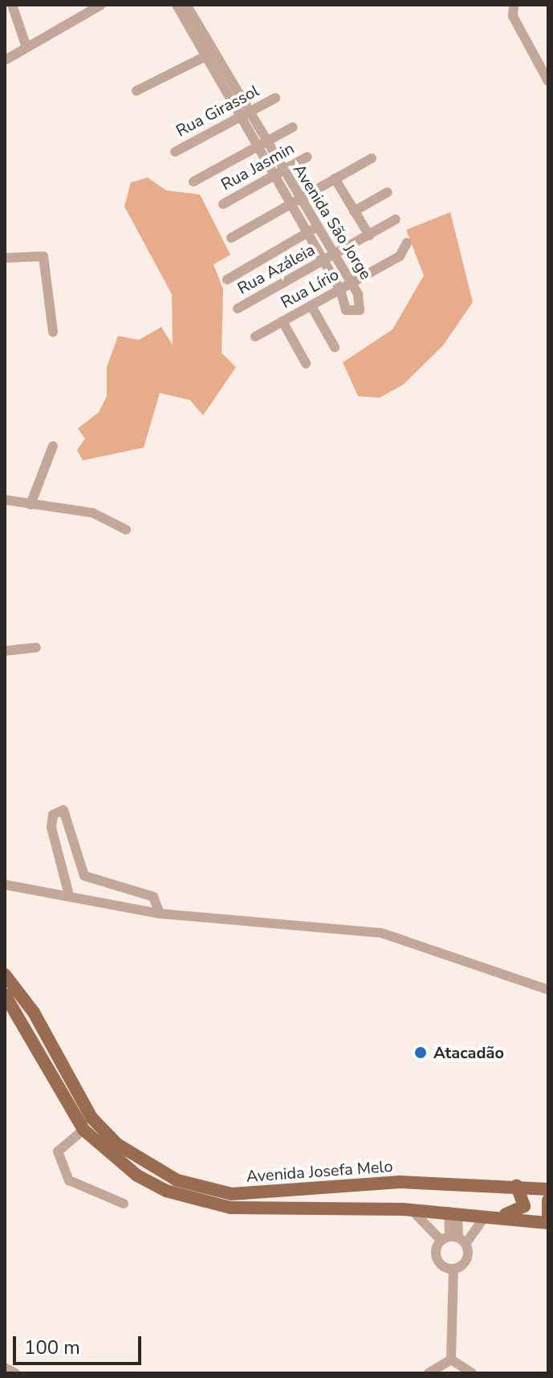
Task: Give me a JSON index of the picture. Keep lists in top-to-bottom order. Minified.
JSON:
{"streets":{"main road":["Avenida Josefa Melo"],"street":["Rua Girassol","Rua Jasmin","Avenida São Jorge","Rua Azáleia","Rua Lírio"]},"crossings":[["Rua Girassol","Avenida São Jorge"],["Rua Jasmin","Avenida São Jorge"],["Avenida São Jorge","Rua Azáleia"],["Avenida São Jorge","Rua Lírio"]],"places":["Atacadão"],"scale_bar":"100 m"}
